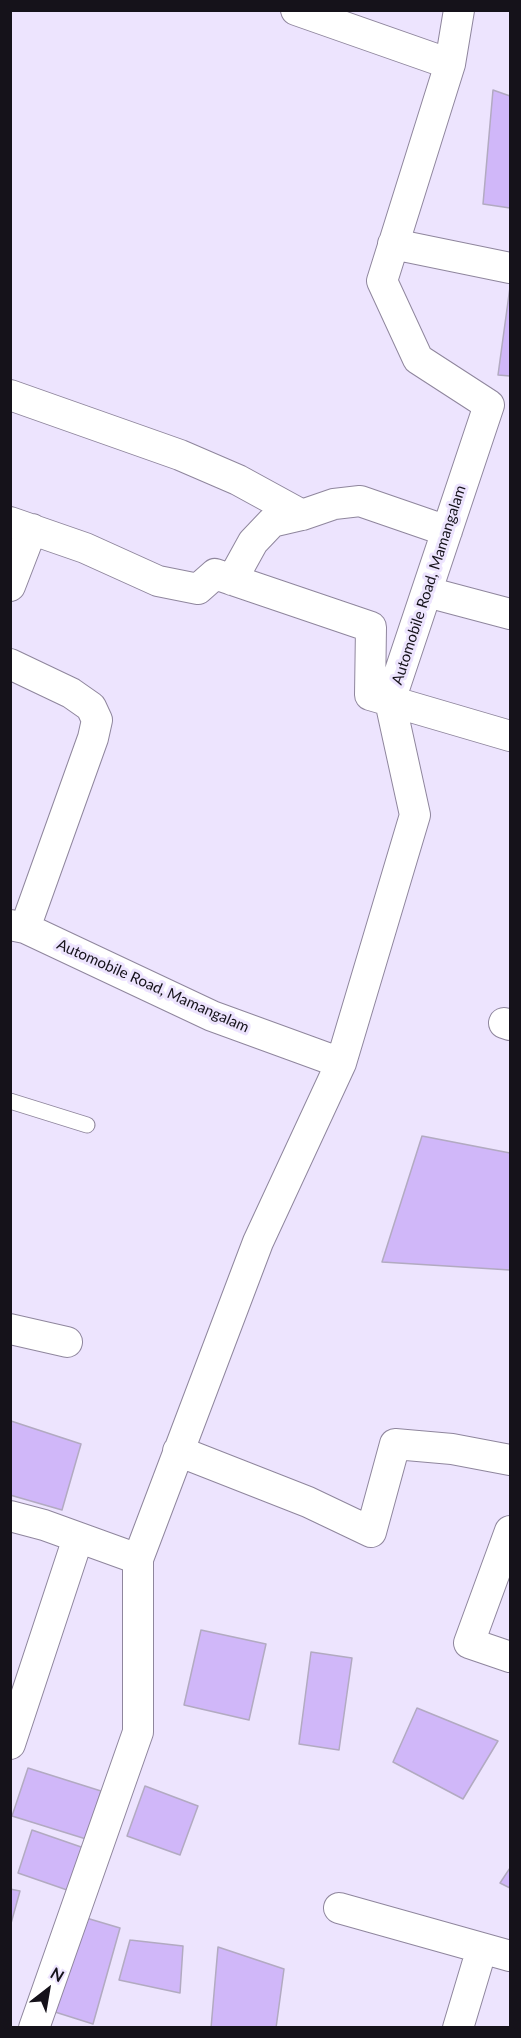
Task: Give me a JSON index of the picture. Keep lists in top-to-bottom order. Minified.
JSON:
{"streets":{"street":["Automobile Road, Mamangalam"]},"north":"top right"}
